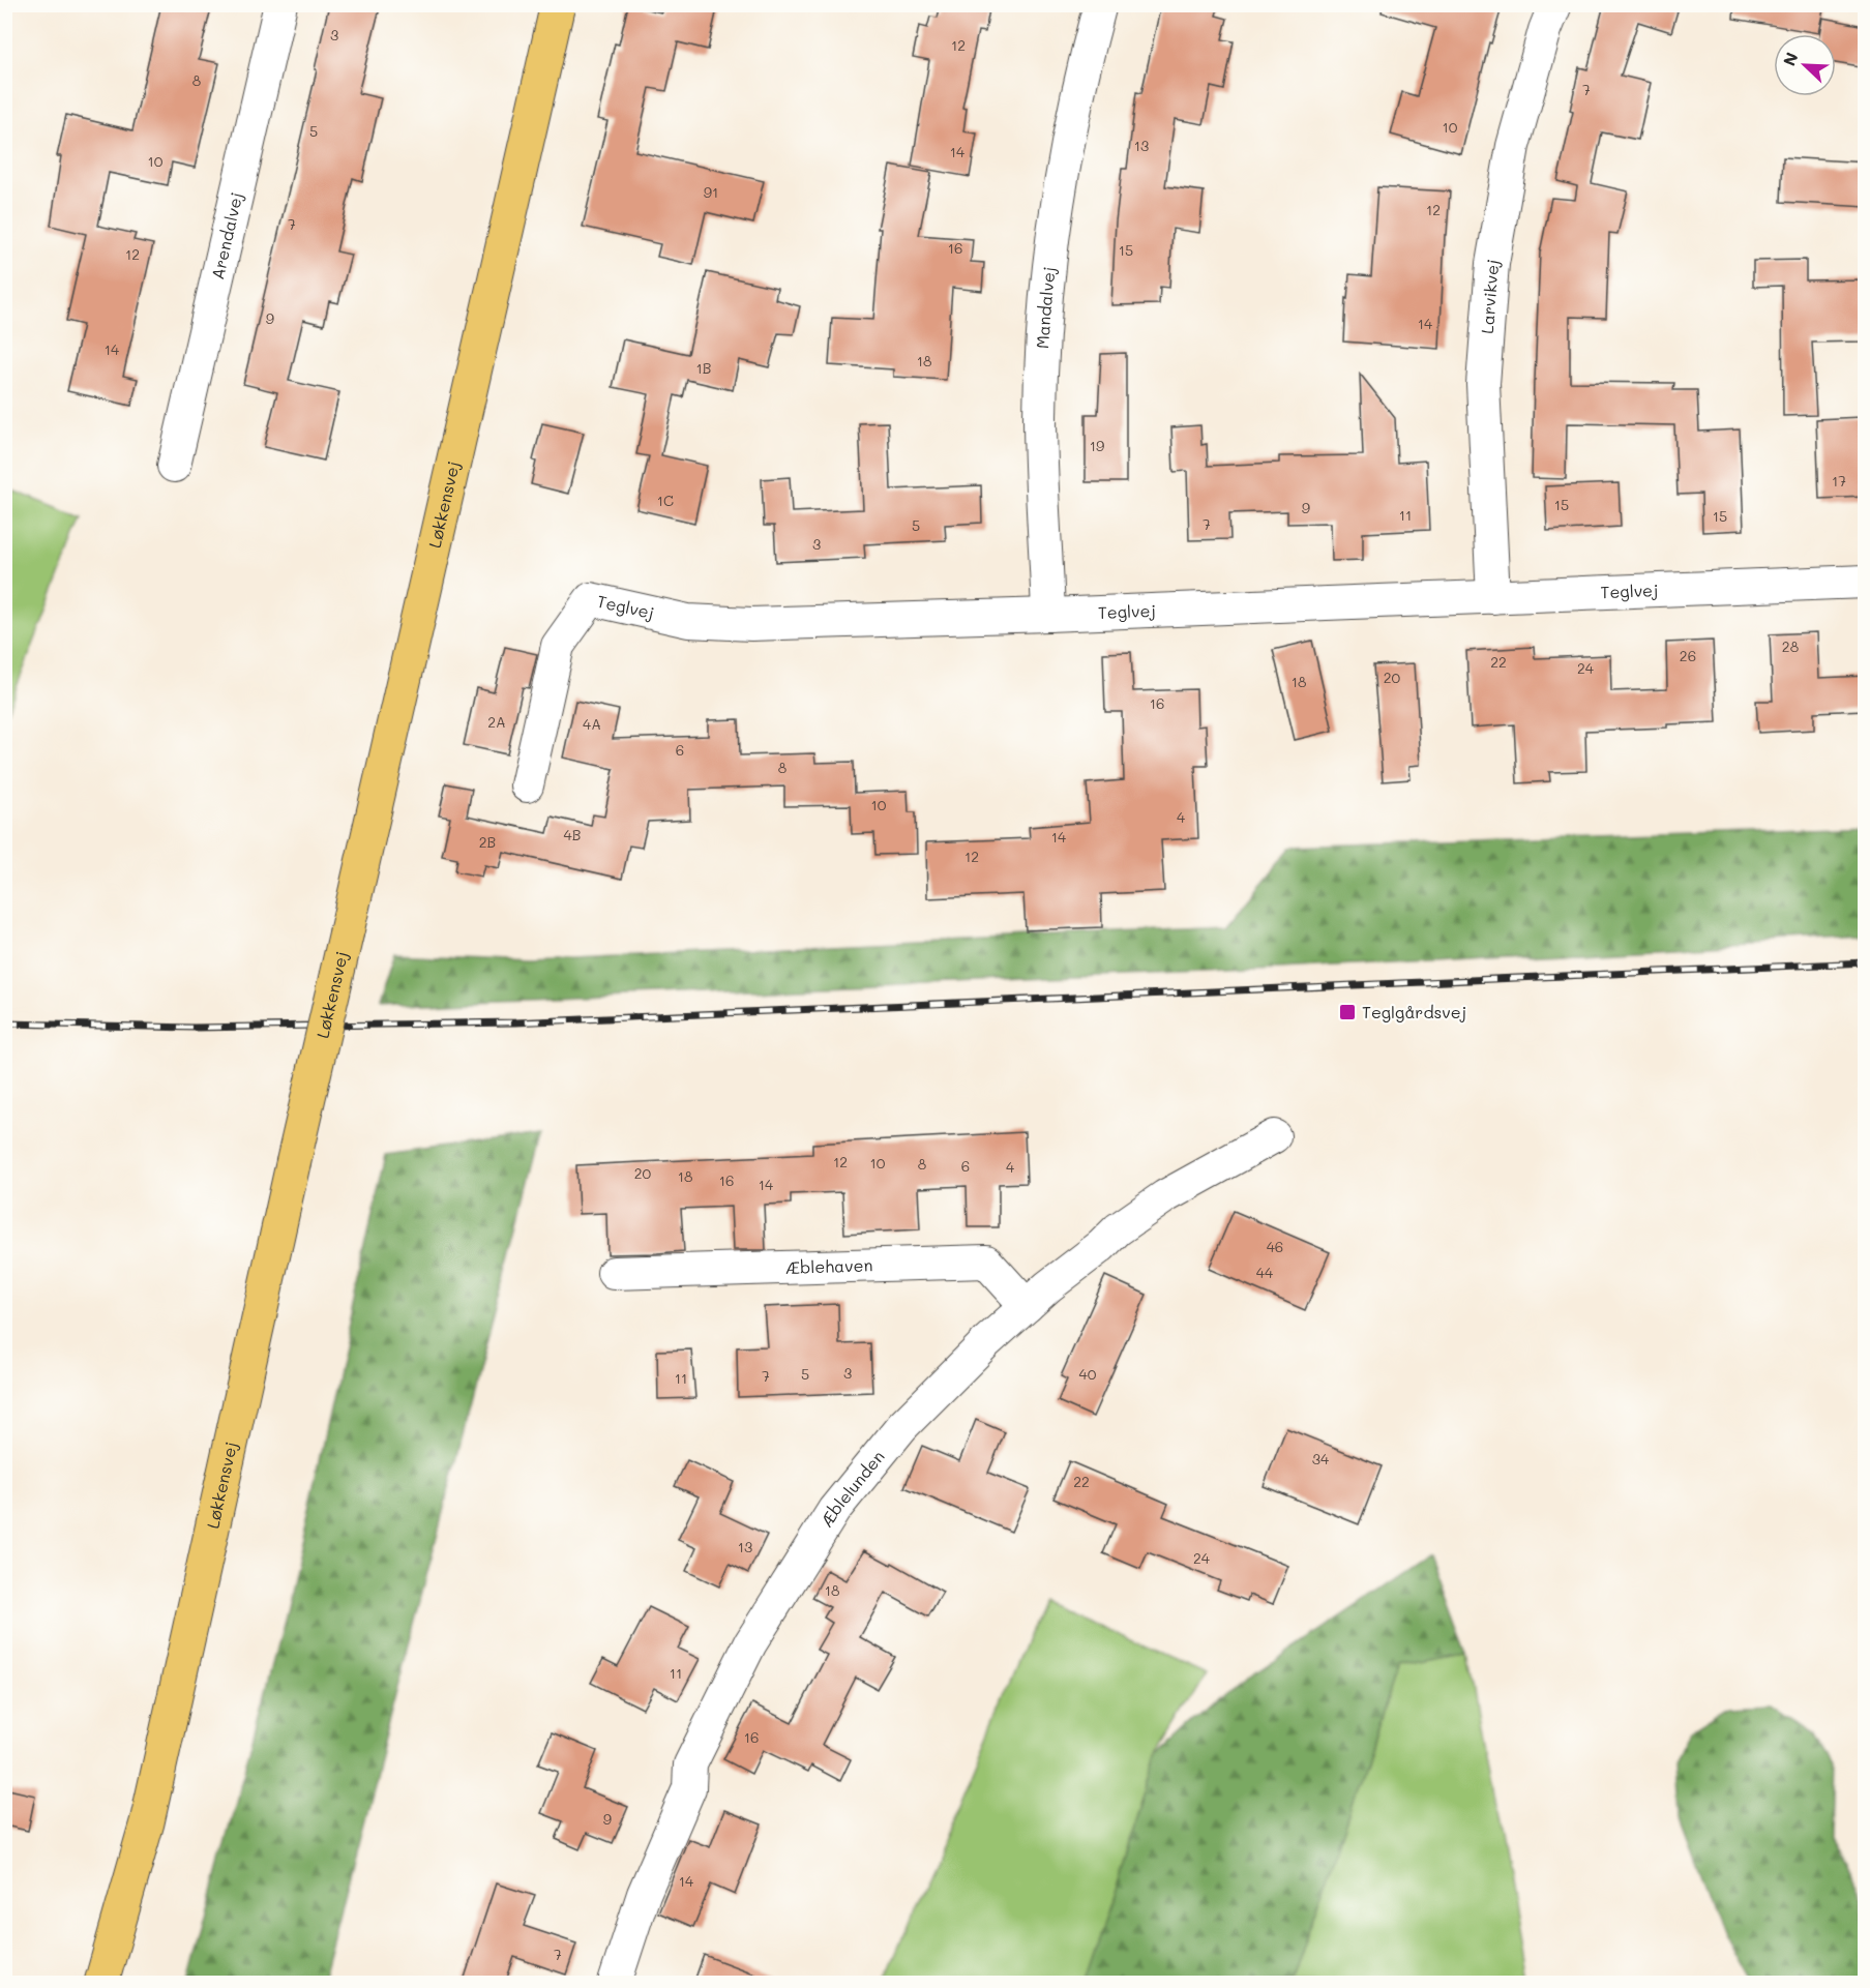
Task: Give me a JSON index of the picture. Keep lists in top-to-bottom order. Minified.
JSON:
{"streets":{"main road":["Løkkensvej"],"street":["Arendalvej","Larvikvej","Mandalvej","Teglvej","Æblehaven","Æblelunden"]},"crossings":[["Larvikvej","Teglvej"],["Mandalvej","Teglvej"],["Æblehaven","Æblelunden"]],"places":{"transit":["Teglgårdsvej"]},"house_numbers":["3","12","8","7","10","5","13","14","10","91","12","7","16","15","12","9","14","14","18","1B","19","17","1C","15","9","11","15","7","5","3","28","26","22","24","20","18","16","2A","4A","6","8","10","4","4B","14","2B","12","12","10","8","6","4","20","18","16","14","46","44","3","5","40","7","11","34","22","13","24","18","11","16","9","14","7"],"north":"top left"}
